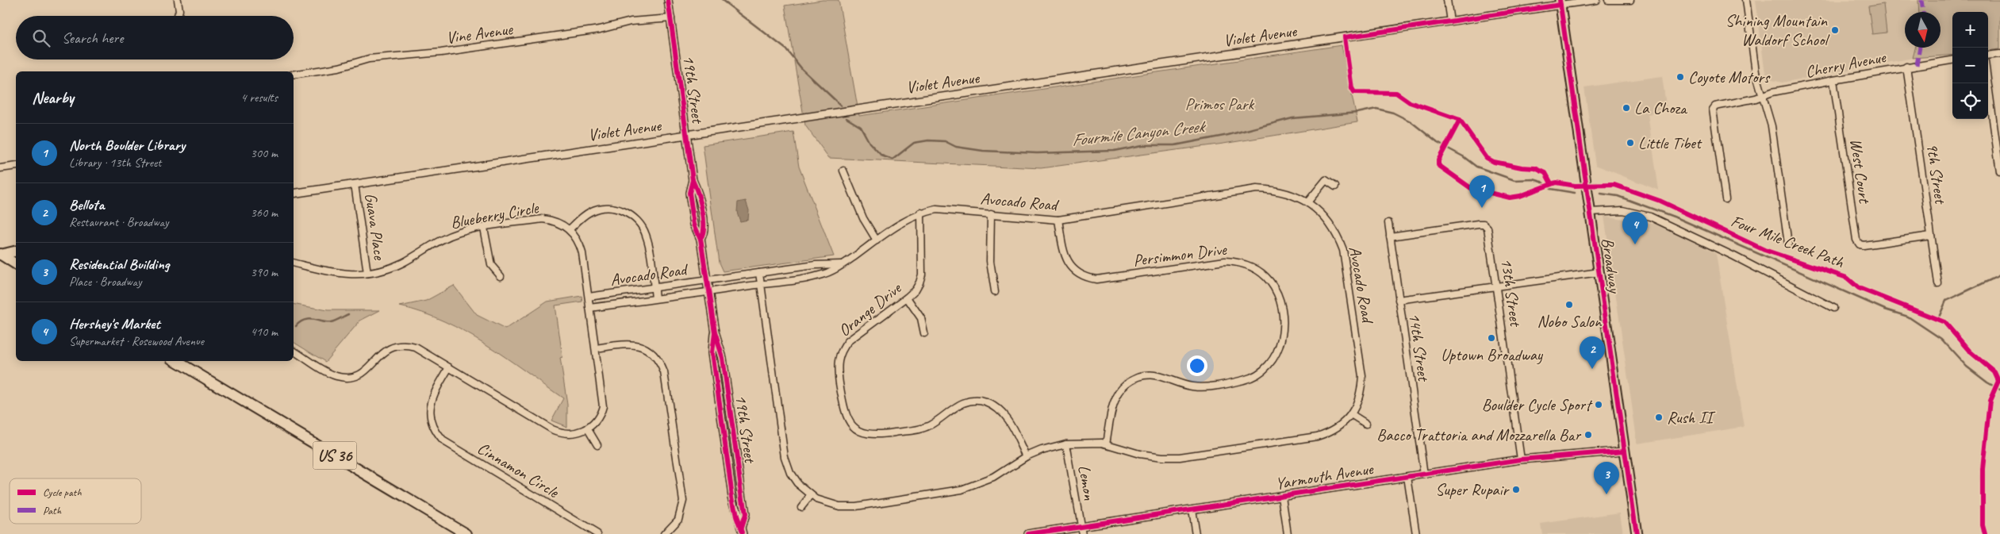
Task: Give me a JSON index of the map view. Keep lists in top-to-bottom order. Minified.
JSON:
{"streets":{"highway":["US 36"],"main road":["Broadway"],"street":["Vine Avenue","Violet Avenue","Cherry Avenue","19th Street","West Court","9th Street","Avocado Road","Blueberry Circle","Guava Place","Persimmon Drive","13th Street","Orange Drive","14th Street","Cinnamon Circle","Yarmouth Avenue","Lemon"],"cycle path":["Four Mile Creek Path"]},"crossings":[["Vine Avenue","19th Street"],["Violet Avenue","19th Street"],["Violet Avenue","Guava Place"],["Violet Avenue","Broadway"],["Cherry Avenue","West Court"],["Cherry Avenue","9th Street"],["19th Street","Avocado Road"],["West Court","9th Street"],["Avocado Road","Persimmon Drive"],["Avocado Road","Orange Drive"],["Avocado Road","Lemon"],["Blueberry Circle","Guava Place"],["Broadway","Yarmouth Avenue"],["13th Street","14th Street"],["13th Street","Yarmouth Avenue"],["14th Street","Yarmouth Avenue"],["Yarmouth Avenue","Lemon"]],"water":["Fourmile Canyon Creek"],"parks":["Primos Park"],"places":["Shining Mountain Waldorf School","Coyote Motors","La Choza","Little Tibet","Nobo Salon","Uptown Broadway","Boulder Cycle Sport","Rush II","Bacco Trattoria and Mozzarella Bar","Super Rupair"],"legend":["Cycle path","Path"],"north":"bottom","page":{"map_buttons":["+","−"],"search":"Search here","heading":["Nearby","4 results"],"list":[{"mark":"1","name":"North Boulder Library","note":"Library · 13th Street","value":"300 m"},{"mark":"2","name":"Bellota","note":"Restaurant · Broadway","value":"360 m"},{"mark":"3","name":"Residential Building","note":"Place · Broadway","value":"390 m"},{"mark":"4","name":"Hershey's Market","note":"Supermarket · Rosewood Avenue","value":"410 m"}],"pins":["1","4","2","3"]}}
